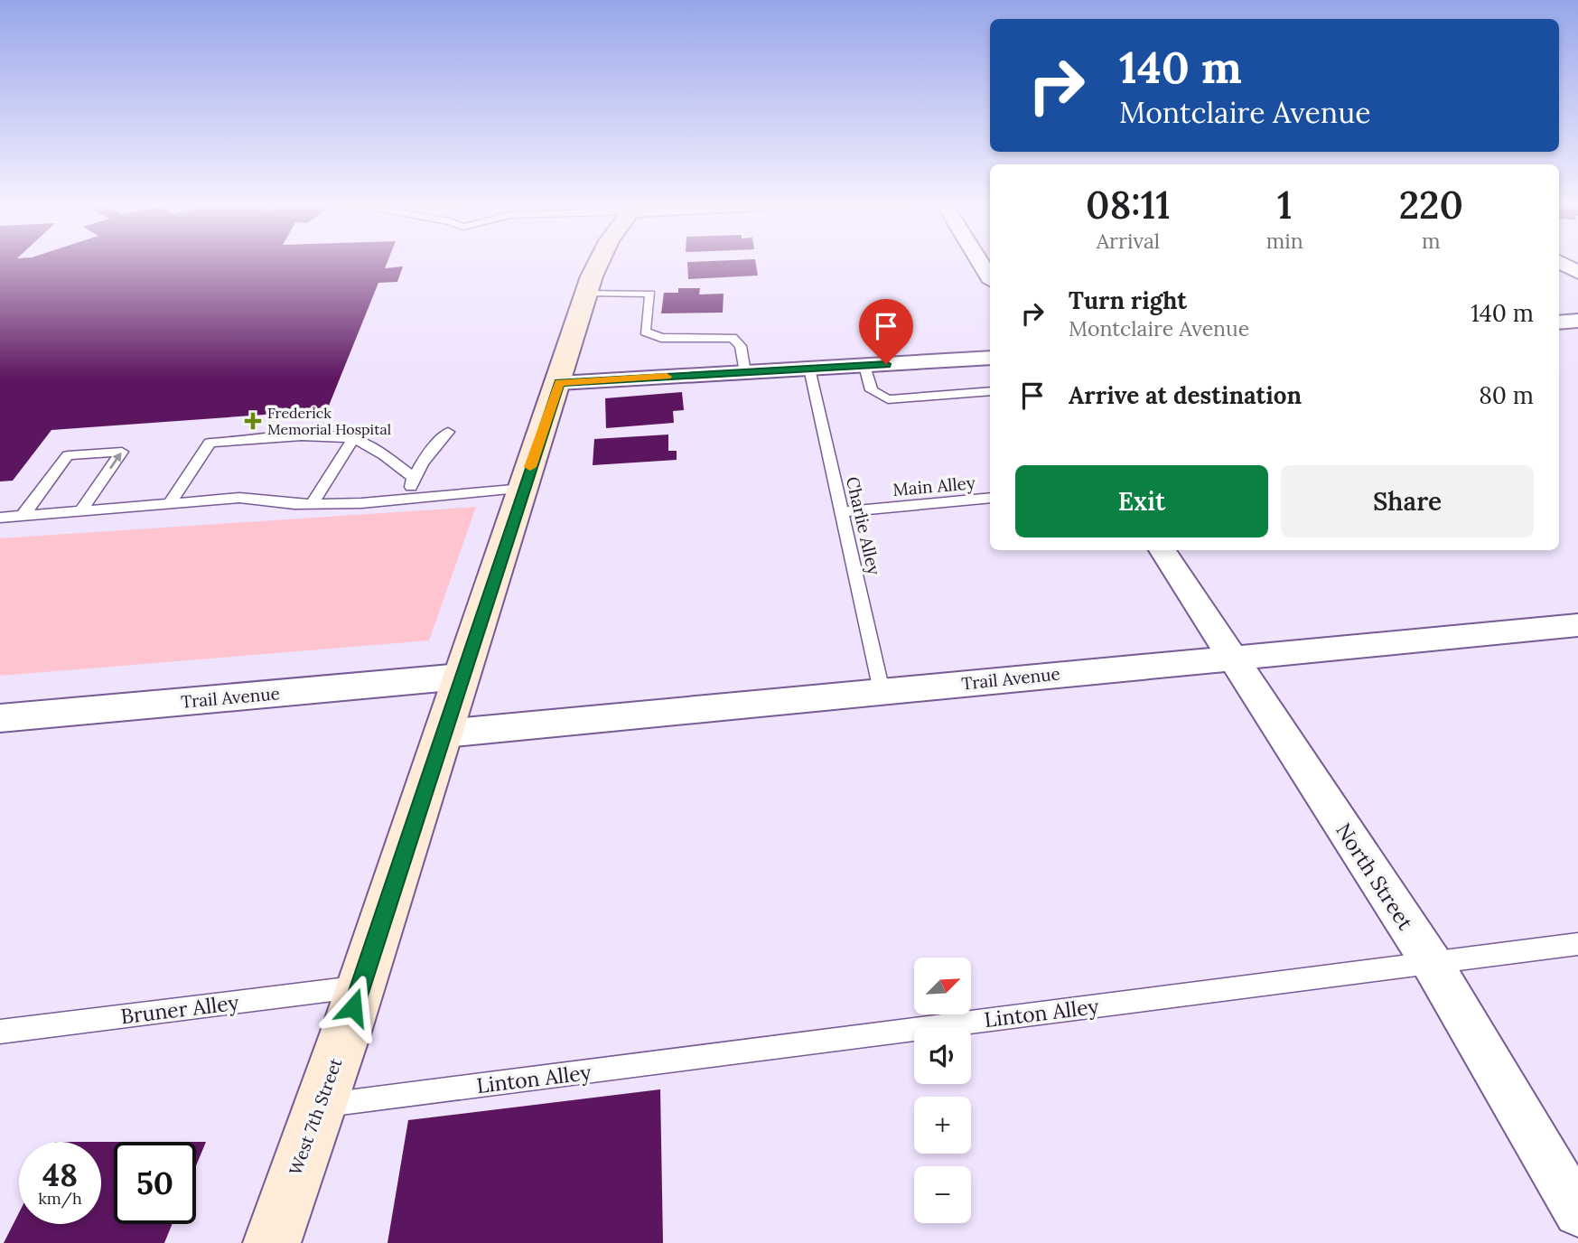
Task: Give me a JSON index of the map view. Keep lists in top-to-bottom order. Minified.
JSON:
{"streets":{"main road":["West 7th Street"],"street":["Trail Avenue","North Street"],"lane":["Main Alley","Charlie Alley","Bruner Alley","Linton Alley"]},"crossings":[["Main Alley","Charlie Alley"],["Charlie Alley","Trail Avenue"],["Trail Avenue","North Street"],["Trail Avenue","West 7th Street"],["North Street","Linton Alley"],["Bruner Alley","West 7th Street"],["Linton Alley","West 7th Street"]],"places":{"health":["Frederick Memorial Hospital"]},"north":"top right","page":{"turn":["140 m","Montclaire Avenue"],"eta":["08:11","Arrival","1","min","220","m"],"list":[{"name":"Turn right","note":"Montclaire Avenue","value":"140 m"},{"name":"Arrive at destination","value":"80 m"}],"buttons":["Exit","Share"],"map_buttons":["+","−"],"speed":"48 km/h","limit":"50"}}
